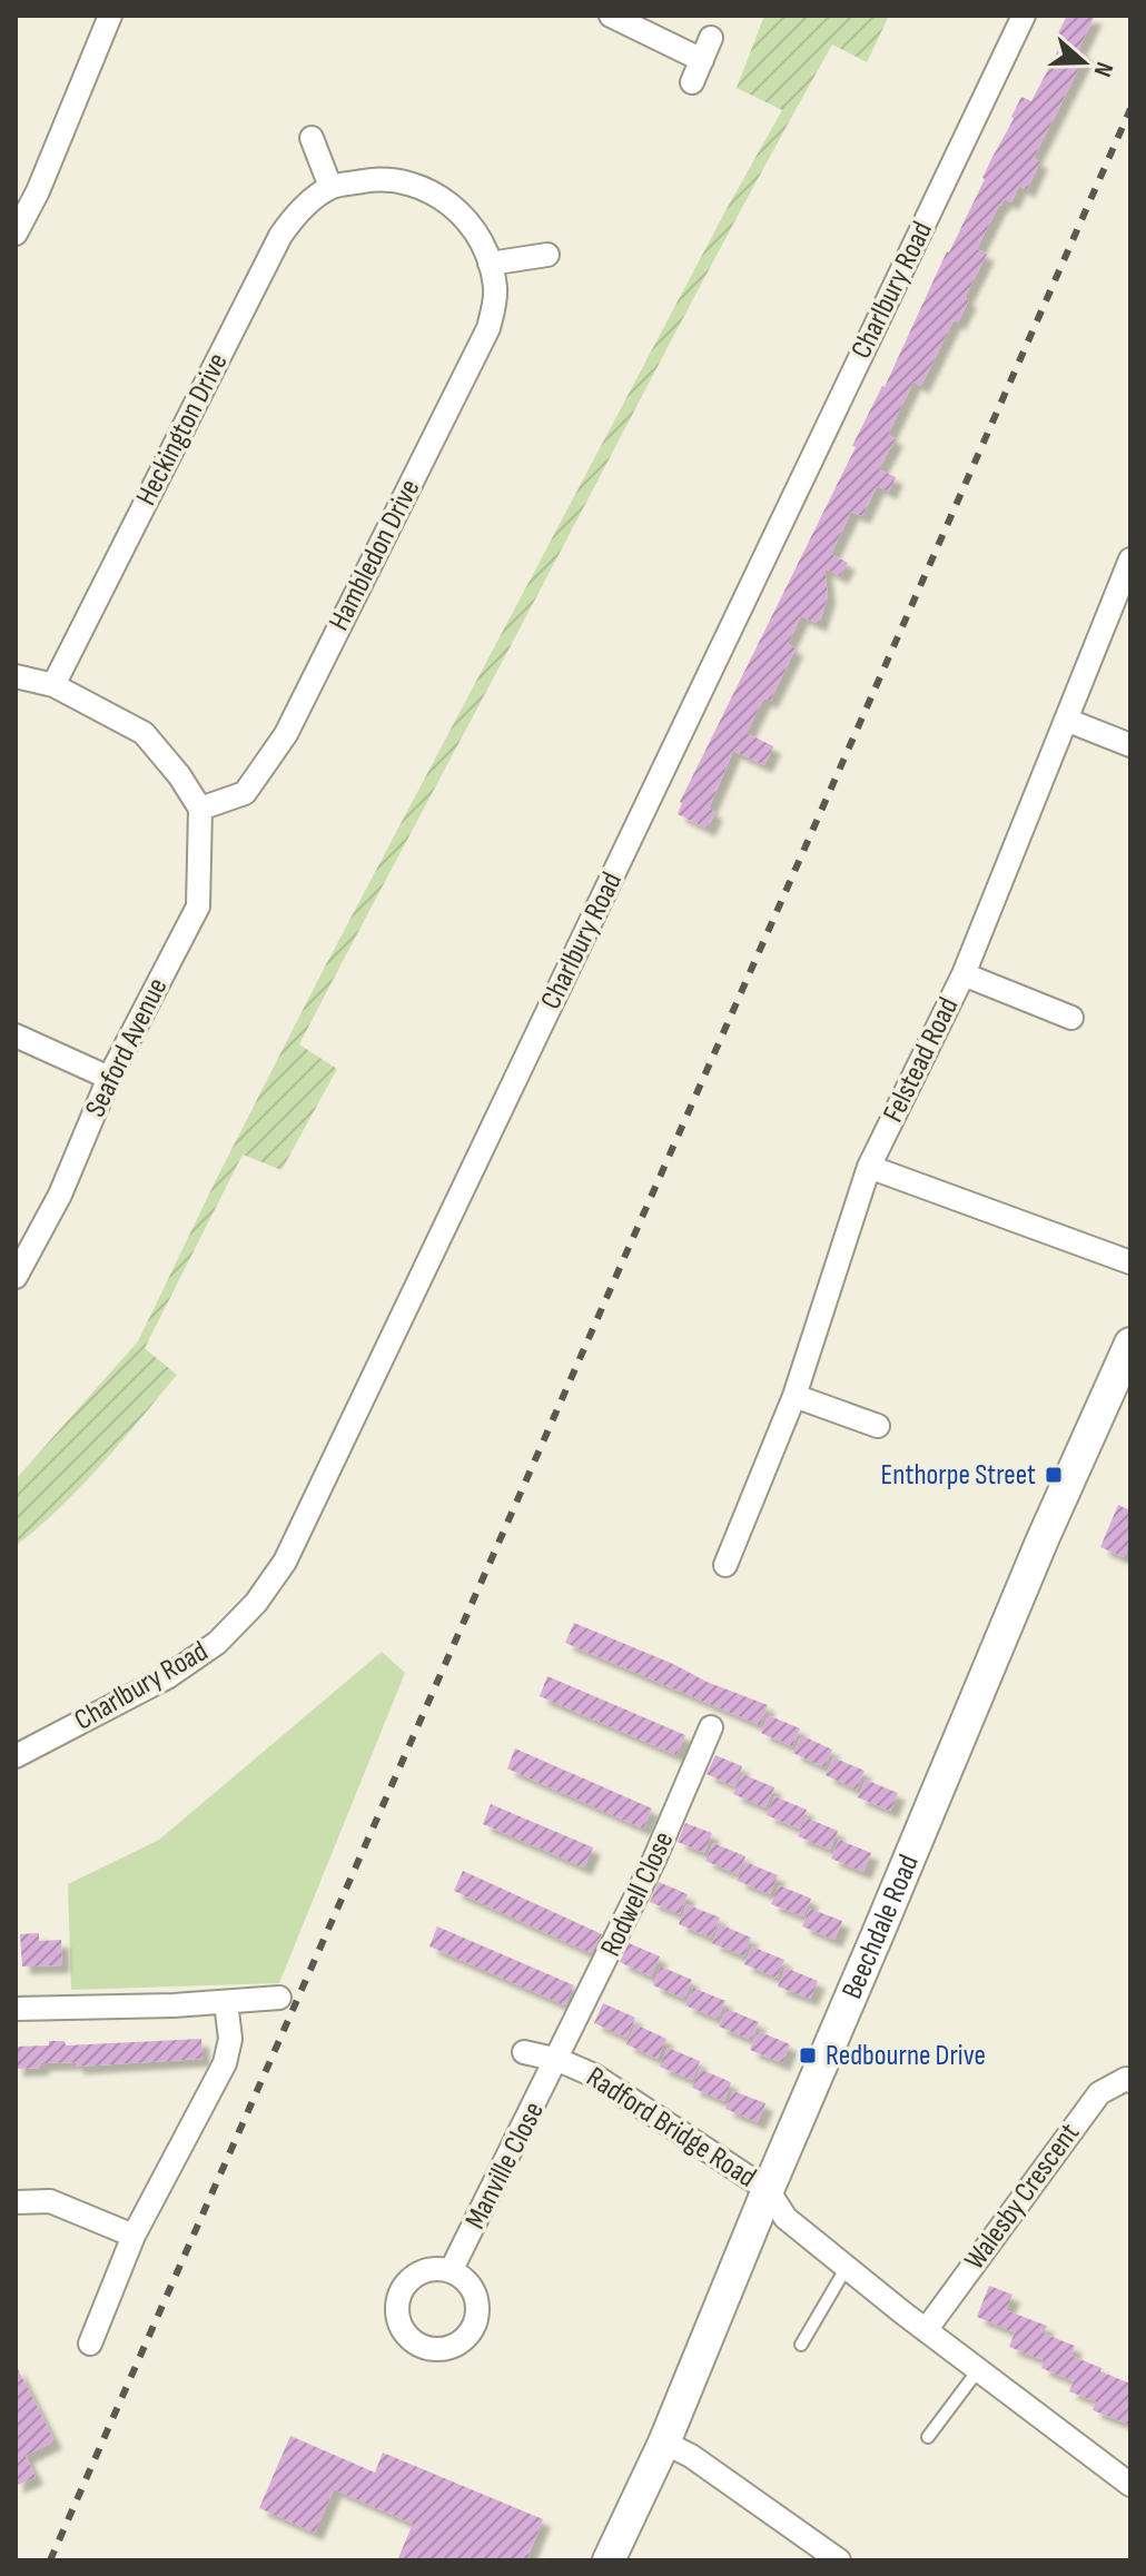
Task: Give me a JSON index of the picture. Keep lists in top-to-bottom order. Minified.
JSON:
{"streets":{"street":["Charlbury Road","Heckington Drive","Hambledon Drive","Seaford Avenue","Felstead Road","Rodwell Close","Beechdale Road","Radford Bridge Road","Manville Close","Walesby Crescent"]},"crossings":[["Heckington Drive","Hambledon Drive"],["Hambledon Drive","Seaford Avenue"],["Rodwell Close","Radford Bridge Road"],["Rodwell Close","Manville Close"],["Beechdale Road","Radford Bridge Road"],["Radford Bridge Road","Manville Close"]],"places":{"transit":["Enthorpe Street","Redbourne Drive"]},"north":"right"}
